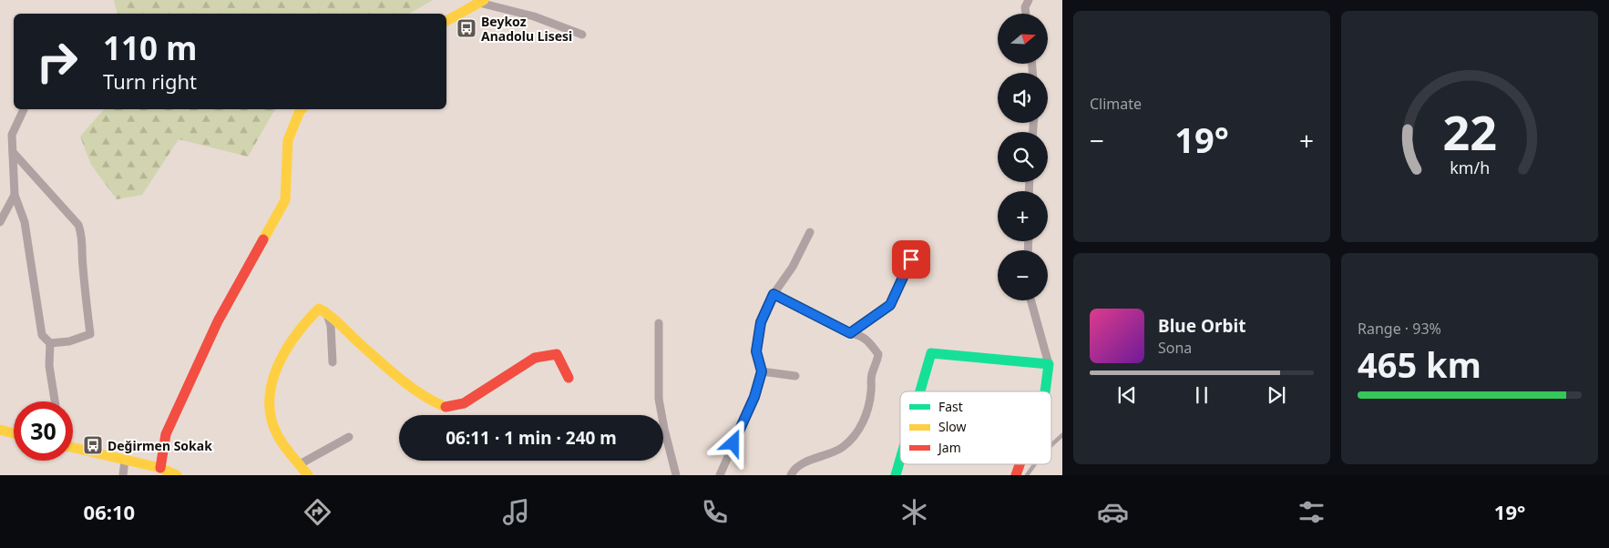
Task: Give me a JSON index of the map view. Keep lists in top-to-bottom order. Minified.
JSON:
{"places":{"bus stop":["Beykoz Anadolu Lisesi","Değirmen Sokak"]},"legend":["Fast","Slow","Jam"],"north":"right","page":{"tile":["Climate",["Range · 93%","465 km"]],"map_buttons":["+","−"],"turn":["110 m","Turn right"],"heat":["−","19°","+"],"song":["Blue Orbit","Sona"],"limit":"30","trip":"06:11 · 1 min · 240 m","tabs":["06:10","19°"],"gauge":["22","km/h"]}}
